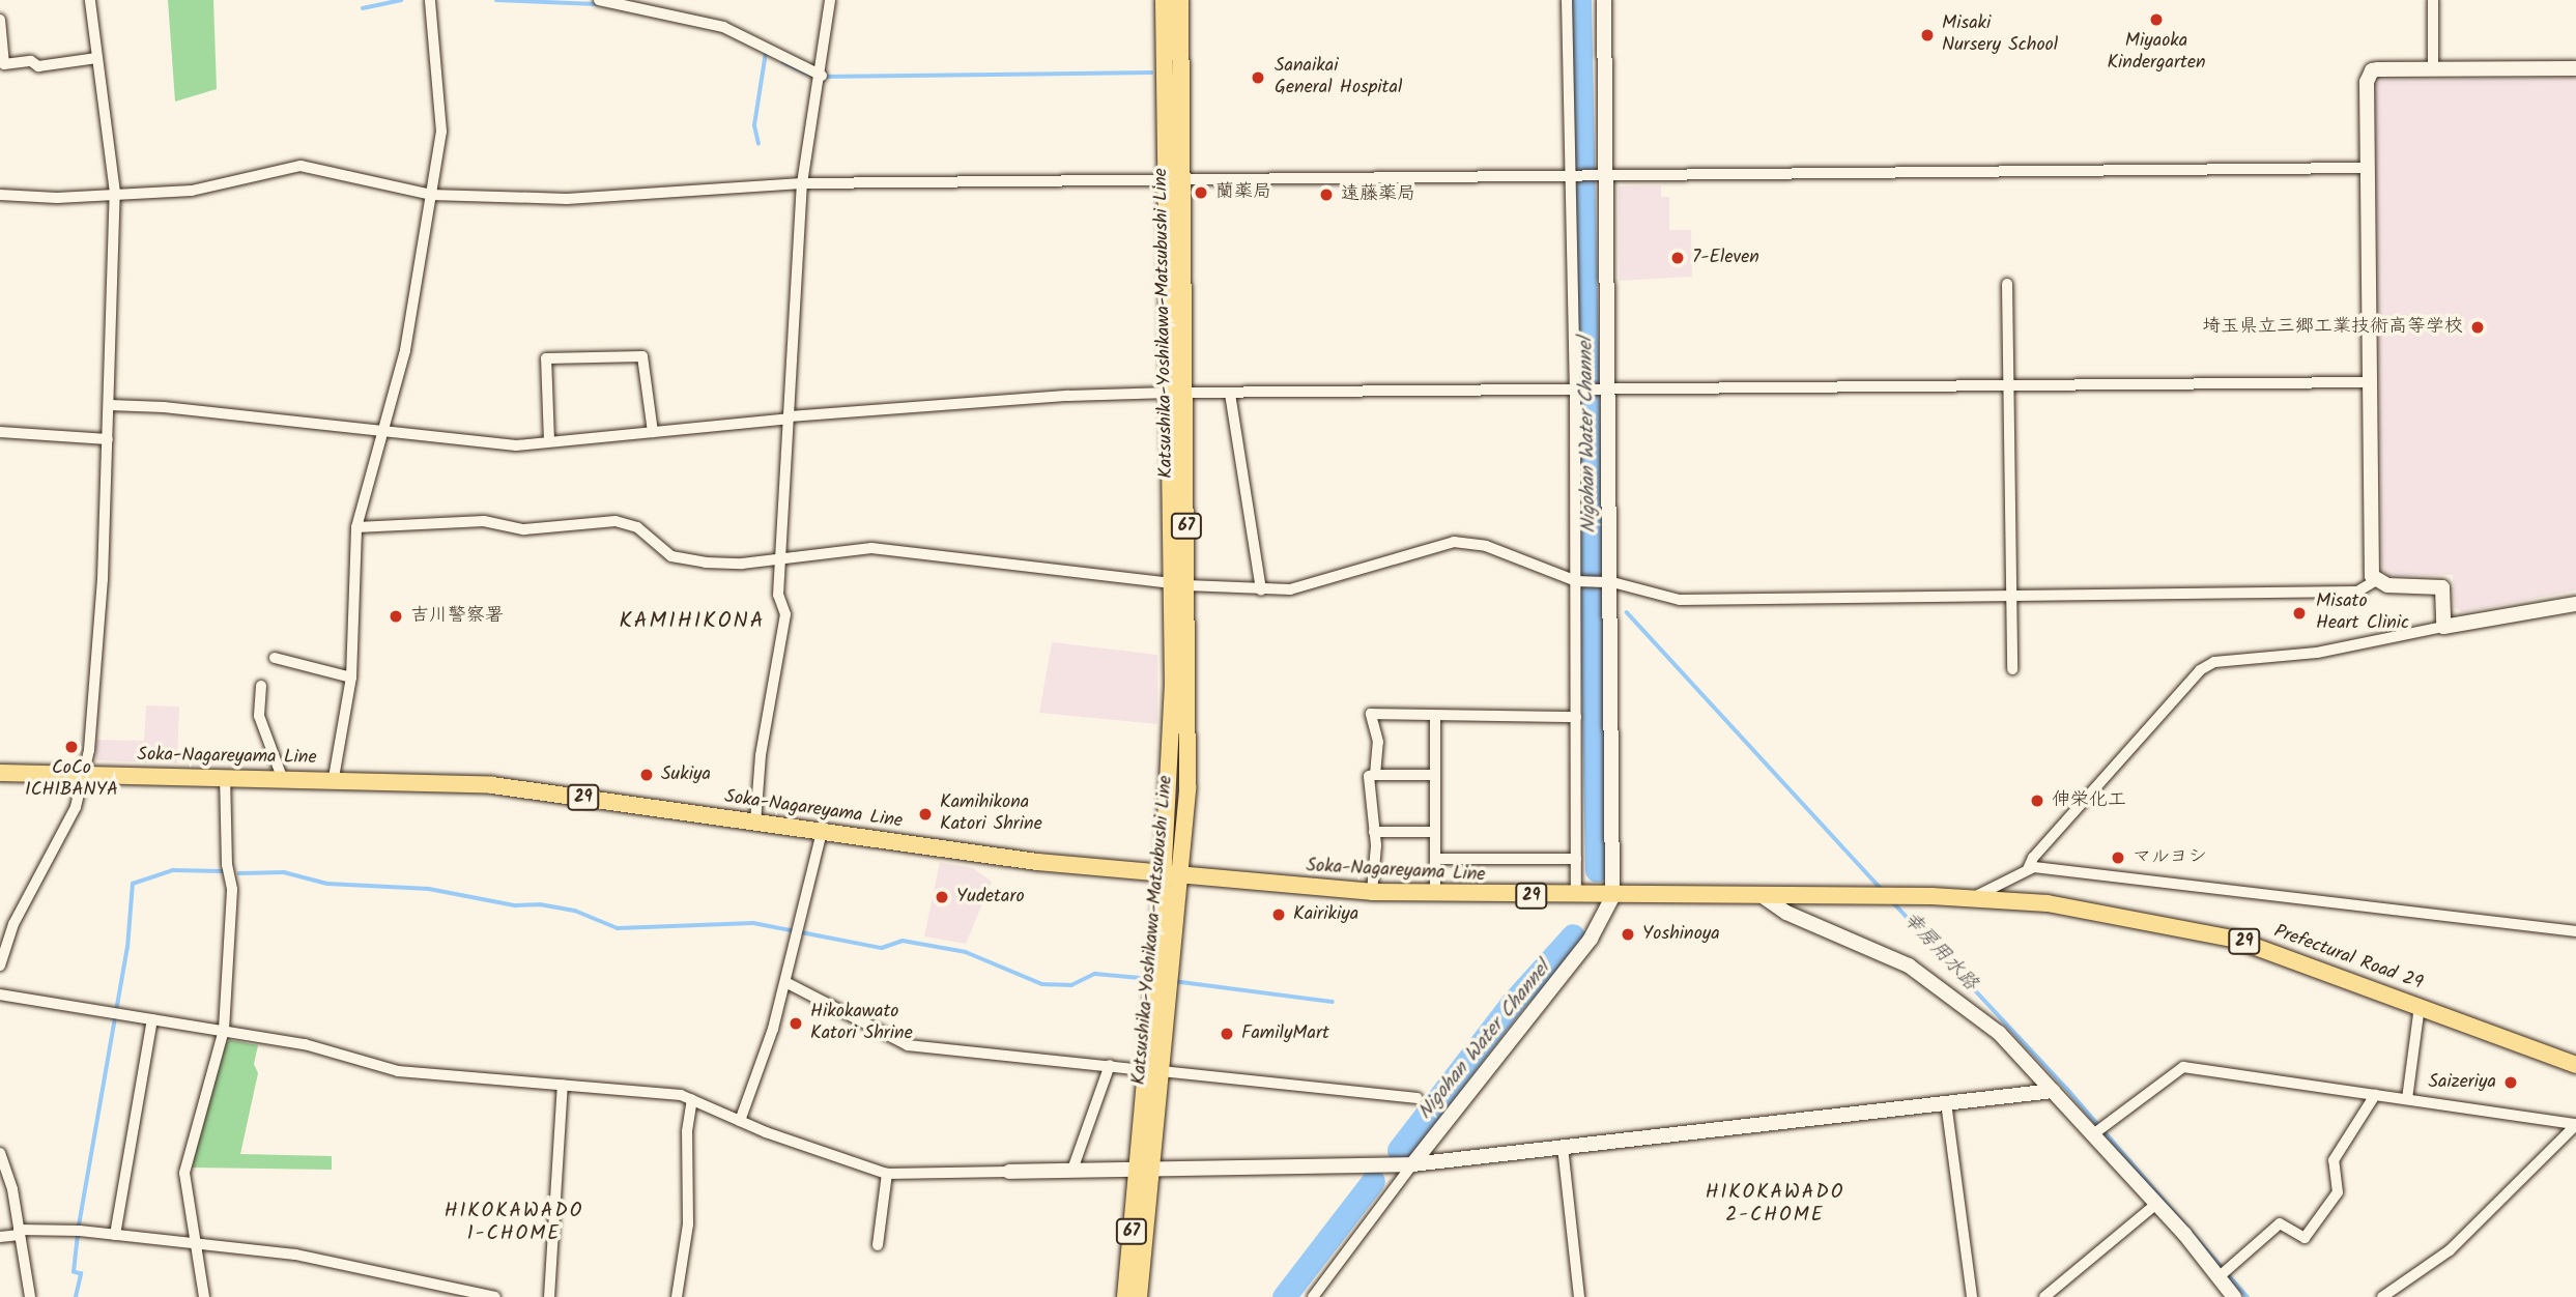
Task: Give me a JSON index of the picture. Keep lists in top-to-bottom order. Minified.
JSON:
{"streets":{"main road":["Katsushika-Yoshikawa-Matsubushi Line","67","Soka-Nagareyama Line","29","Prefectural Road 29"]},"crossings":[["Katsushika-Yoshikawa-Matsubushi Line","Soka-Nagareyama Line"],["Soka-Nagareyama Line","Prefectural Road 29"]],"districts":["KAMIHIKONA","HIKOKAWADO 2-CHOME","HIKOKAWADO 1-CHOME"],"water":["Nigohan Water Channel","幸房用水路"],"places":["Miyaoka Kindergarten","Misaki Nursery School","Sanaikai General Hospital","蘭薬局","遠藤薬局","7-Eleven","埼玉県立三郷工業技術高等学校","Misato Heart Clinic","吉川警察署","CoCo ICHIBANYA","Sukiya","伸栄化工","Kamihikona Katori Shrine","マルヨシ","Yudetaro","Kairikiya","Yoshinoya","Hikokawato Katori Shrine","FamilyMart","Saizeriya"]}
